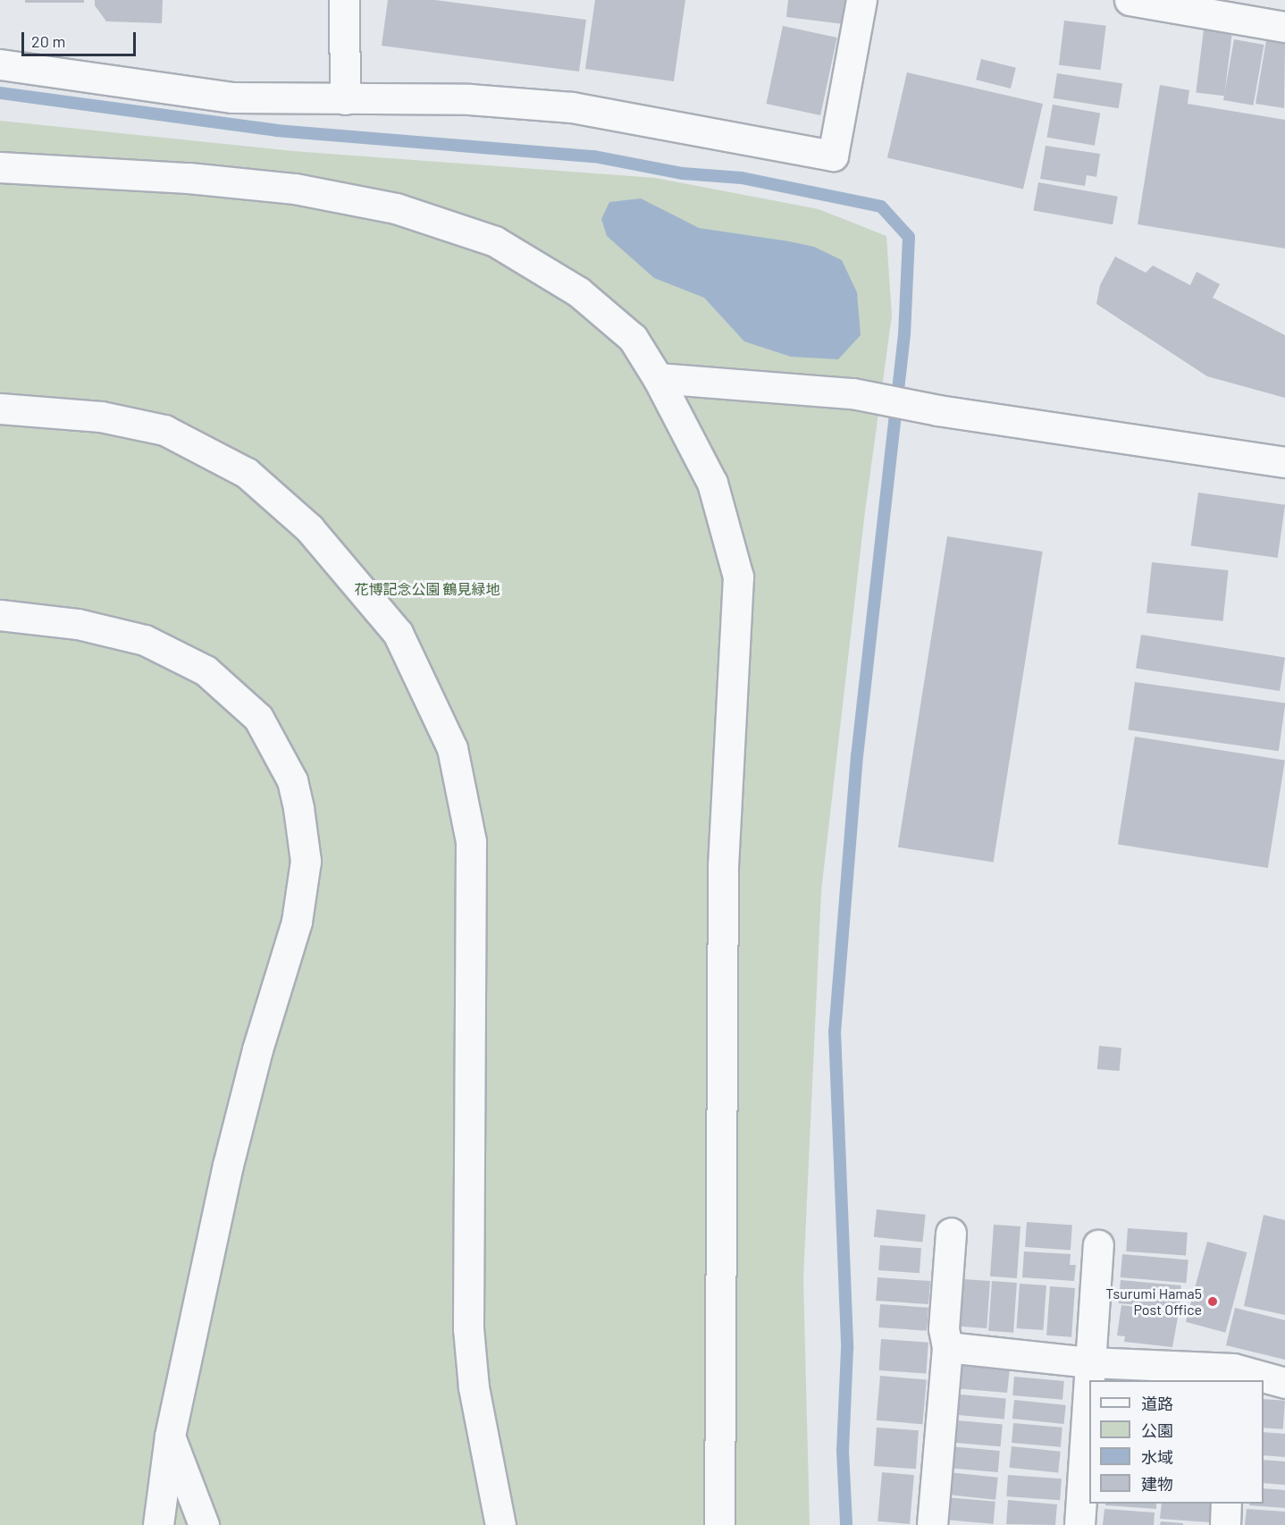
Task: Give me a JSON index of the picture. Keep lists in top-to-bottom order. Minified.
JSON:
{"parks":["花博記念公園 鶴見緑地"],"places":["Tsurumi Hama5 Post Office"],"legend":["道路","公園","水域","建物"],"scale_bar":"20 m"}
